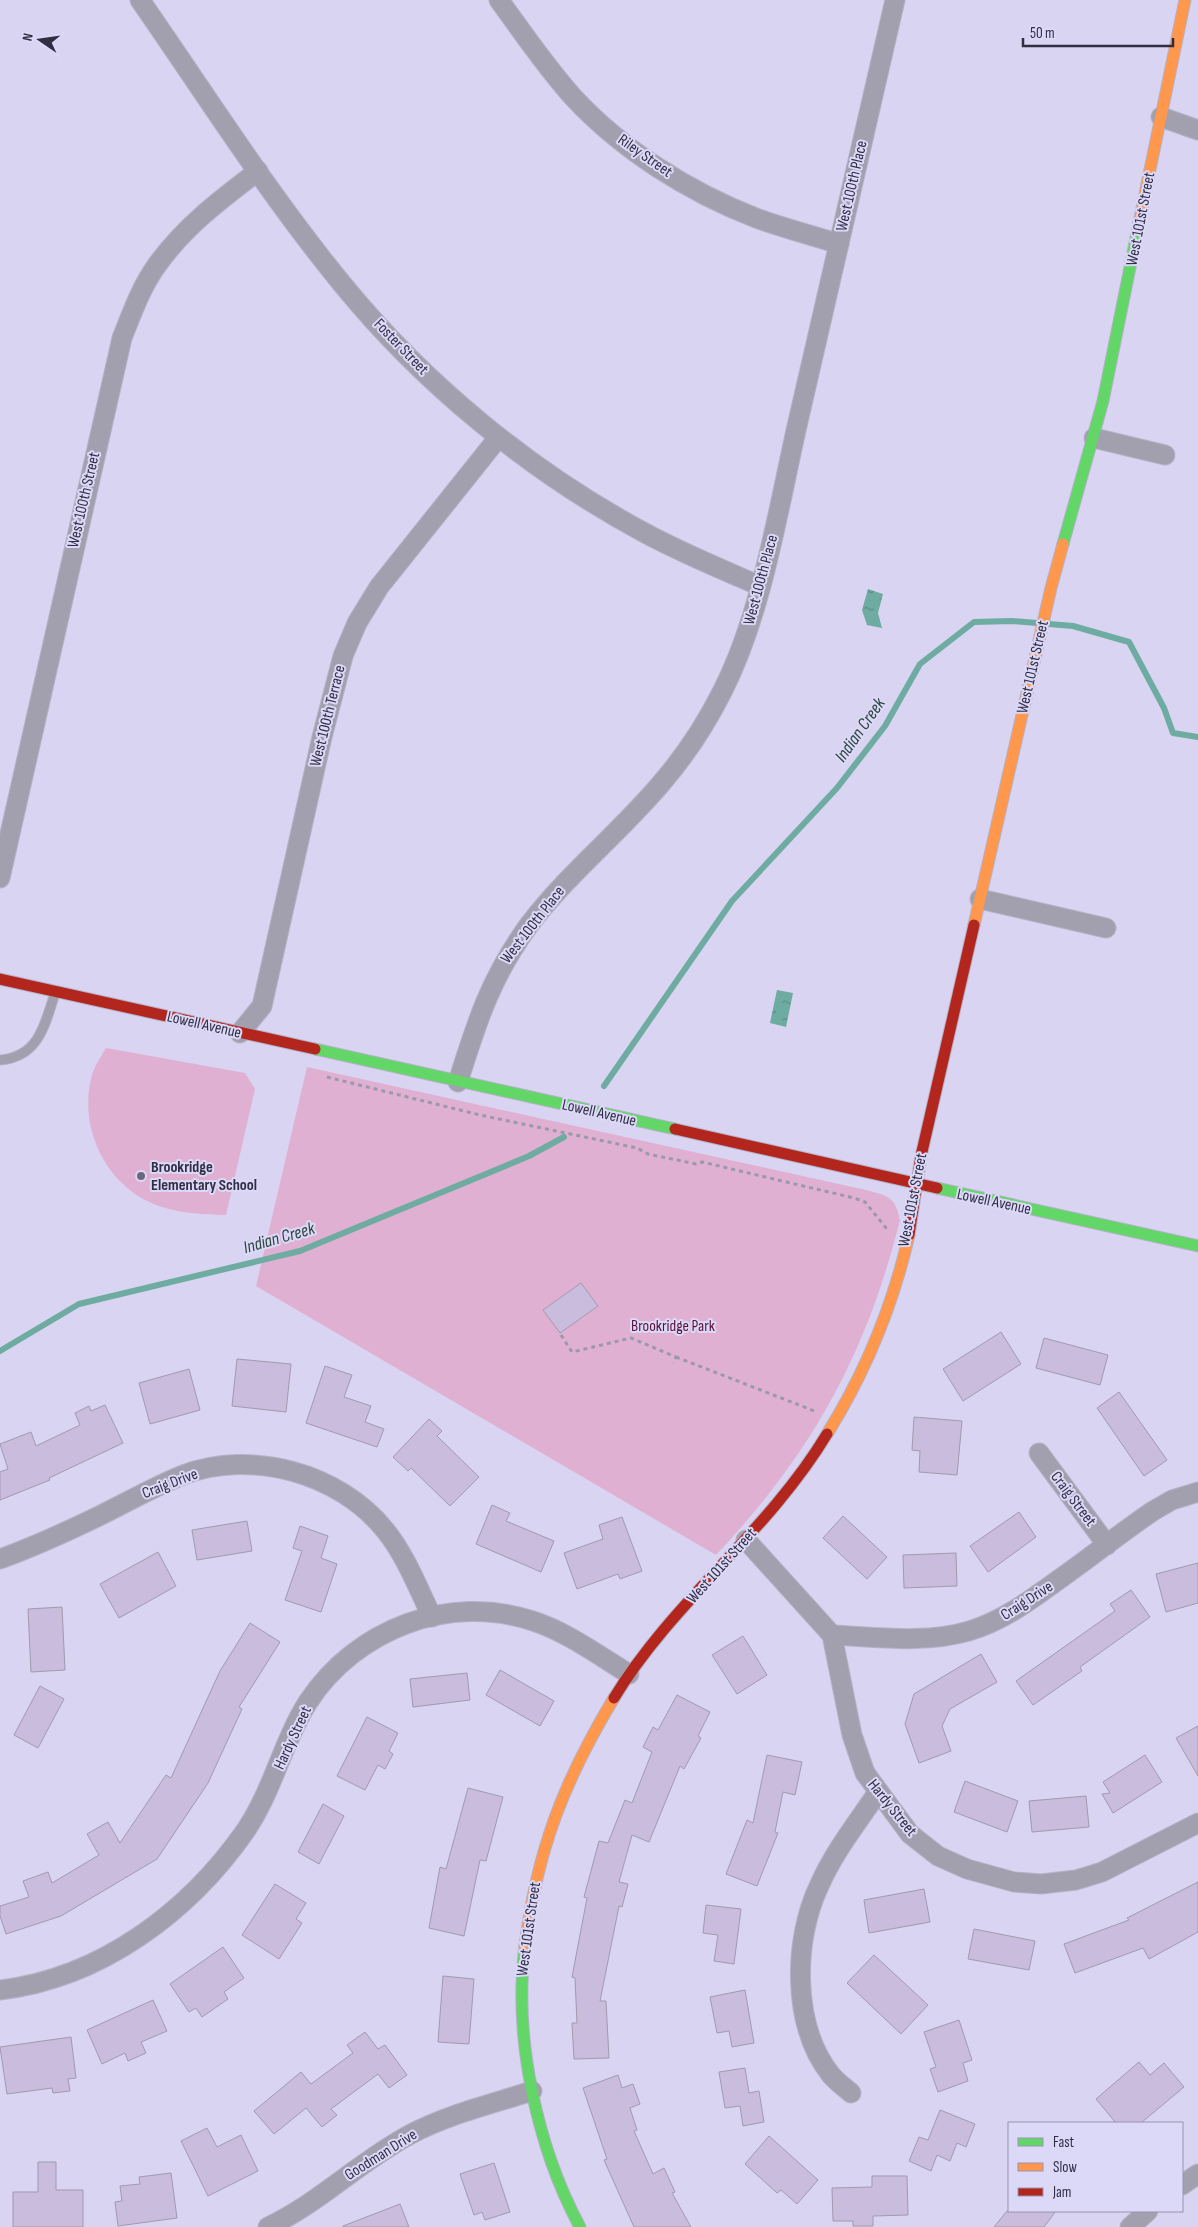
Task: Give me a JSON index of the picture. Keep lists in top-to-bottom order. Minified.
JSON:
{"streets":{"street":["Riley Street","West 100th Place","West 101st Street","Foster Street","West 100th Street","West 100th Terrace","Lowell Avenue","Craig Drive","Craig Street","Hardy Street","Goodman Drive"]},"crossings":[["Riley Street","West 100th Place"],["West 100th Place","Foster Street"],["West 100th Place","Lowell Avenue"],["West 101st Street","Lowell Avenue"],["West 101st Street","Hardy Street"],["West 101st Street","Goodman Drive"],["Foster Street","West 100th Street"],["Foster Street","West 100th Terrace"],["West 100th Terrace","Lowell Avenue"],["Craig Drive","Craig Street"],["Craig Drive","Hardy Street"]],"water":["Indian Creek"],"parks":["Brookridge Park"],"places":["Brookridge Elementary School"],"legend":["Fast","Slow","Jam"],"scale_bar":"50 m","north":"left"}
